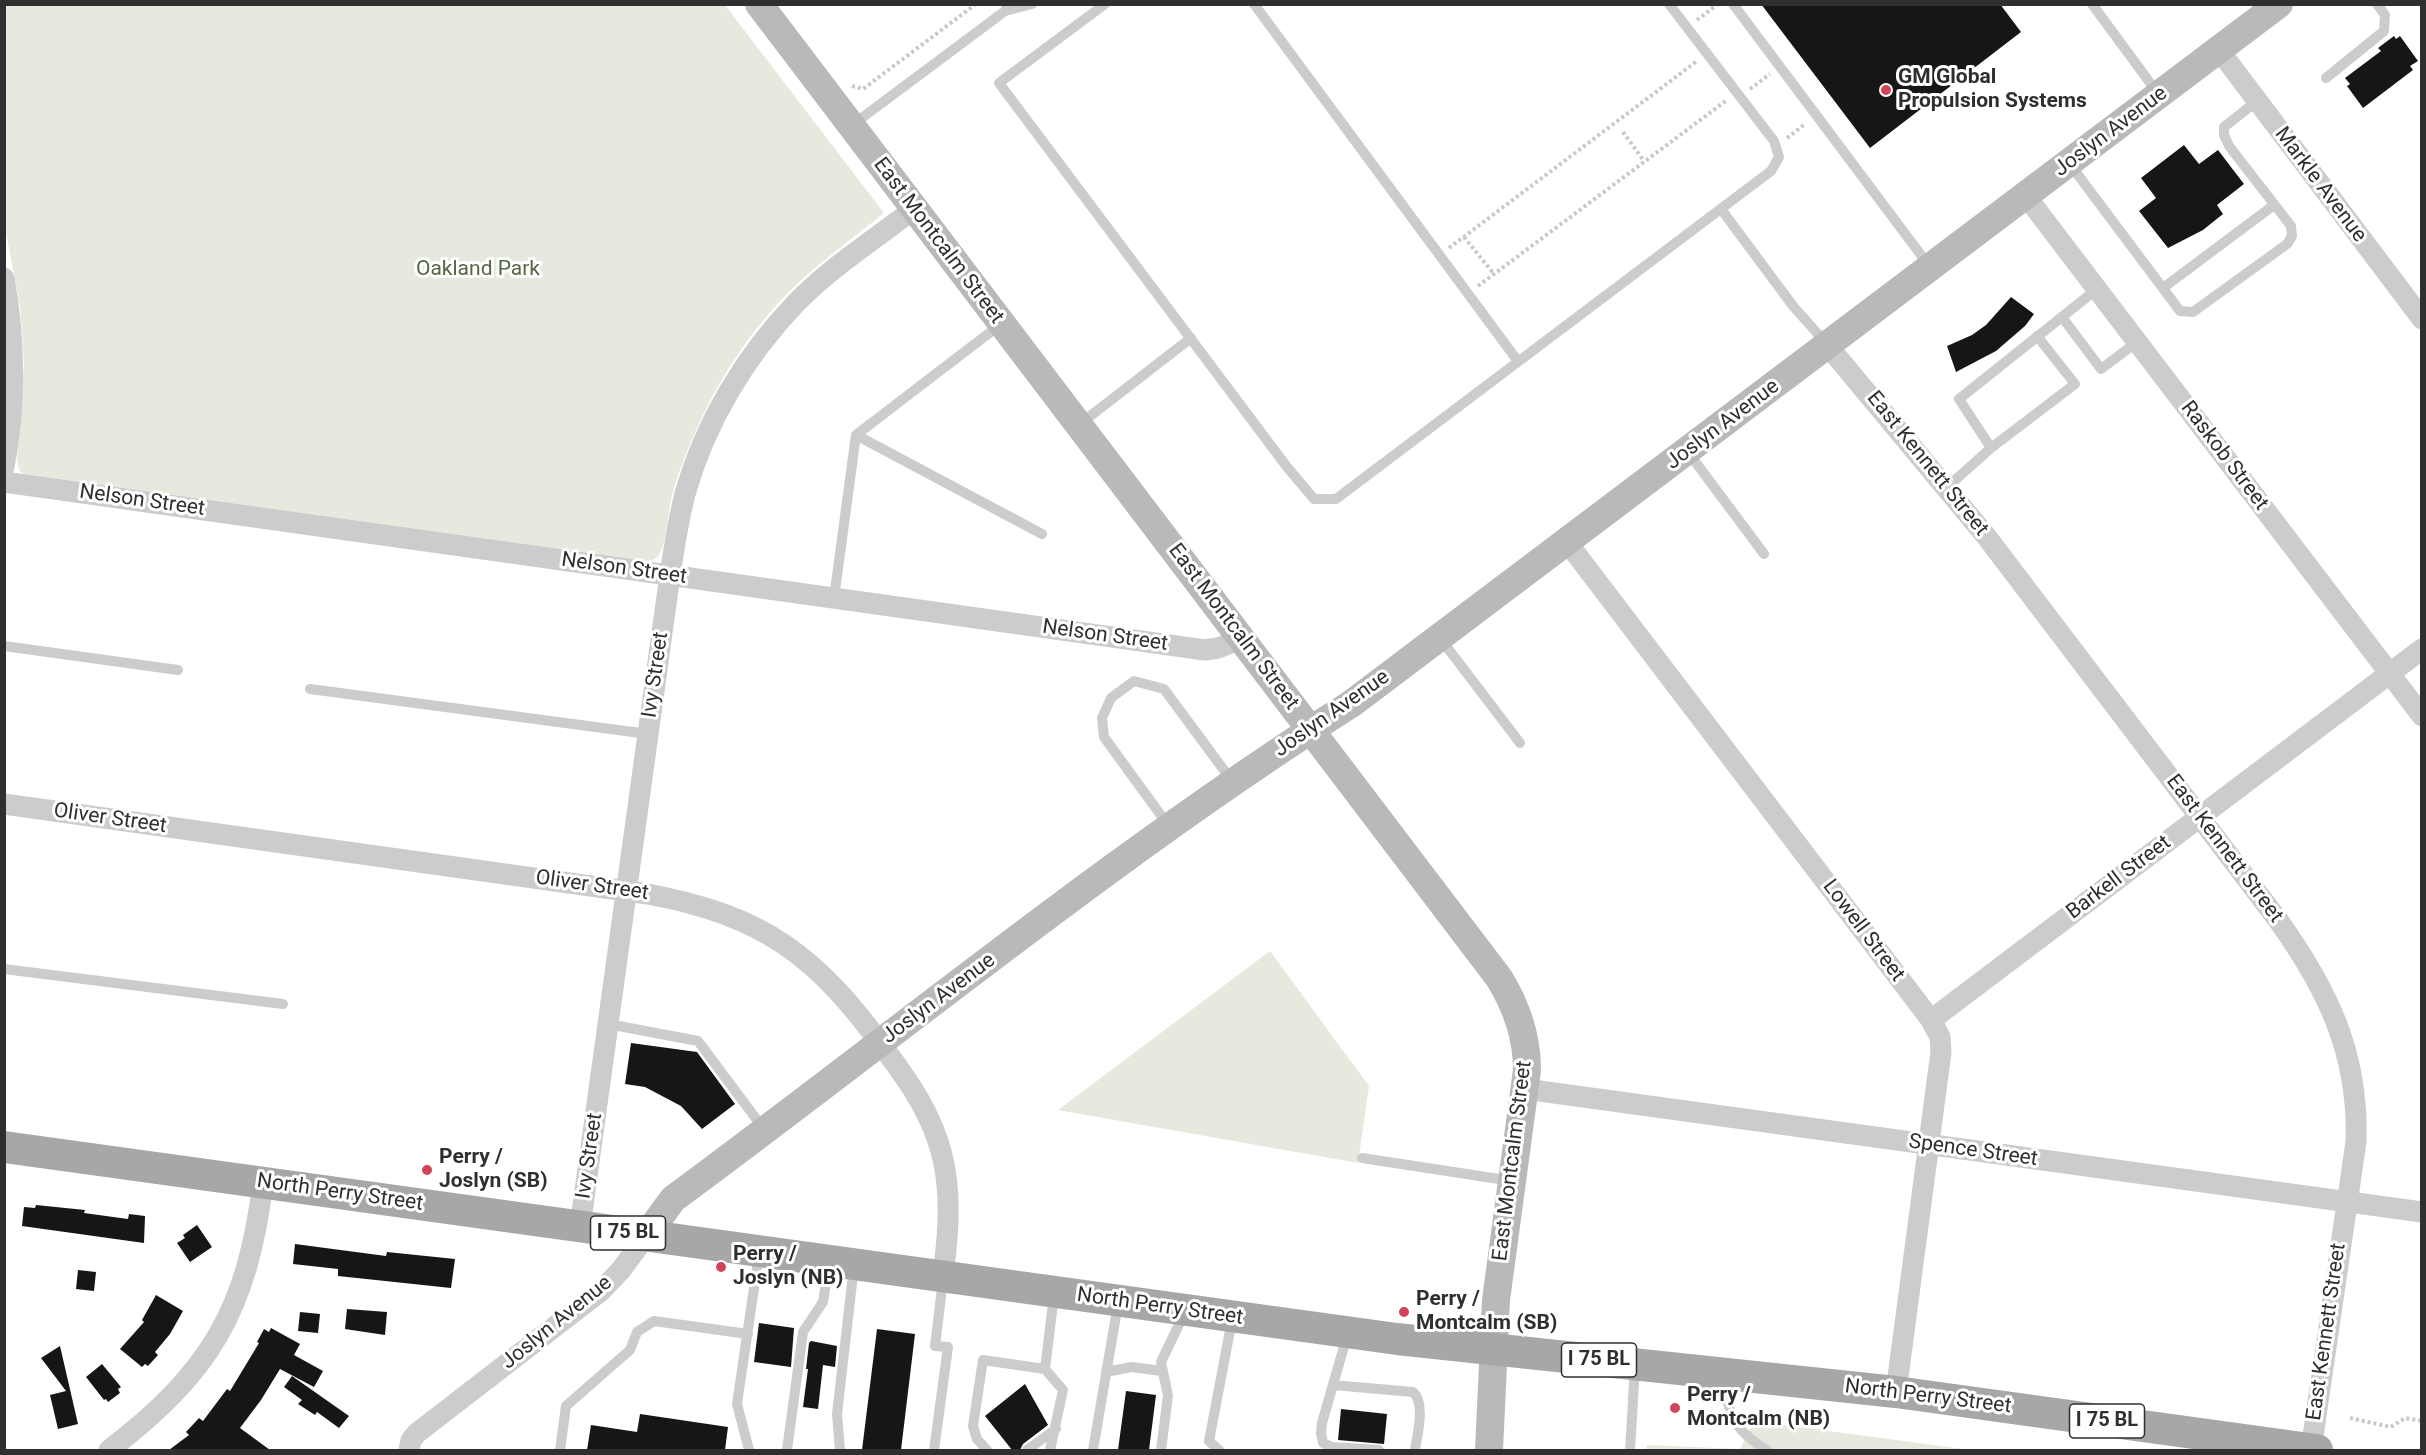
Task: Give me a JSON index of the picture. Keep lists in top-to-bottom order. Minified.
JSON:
{"streets":{"main road":["Joslyn Avenue","East Montcalm Street","North Perry Street","I 75 BL"],"street":["Markle Avenue","Raskob Street","East Kennett Street","Nelson Street","Ivy Street","Oliver Street","Barkell Street","Lowell Street","Spence Street"]},"crossings":[["Joslyn Avenue","Markle Avenue"],["Joslyn Avenue","East Montcalm Street"],["Joslyn Avenue","Raskob Street"],["Joslyn Avenue","East Kennett Street"],["Joslyn Avenue","Oliver Street"],["Joslyn Avenue","Lowell Street"],["Joslyn Avenue","North Perry Street"],["East Montcalm Street","Nelson Street"],["East Montcalm Street","Ivy Street"],["East Montcalm Street","Spence Street"],["East Montcalm Street","North Perry Street"],["Raskob Street","Barkell Street"],["East Kennett Street","Barkell Street"],["East Kennett Street","Spence Street"],["East Kennett Street","North Perry Street"],["Nelson Street","Ivy Street"],["Ivy Street","Oliver Street"],["Ivy Street","North Perry Street"],["Oliver Street","North Perry Street"],["Barkell Street","Lowell Street"],["Lowell Street","Spence Street"],["Lowell Street","North Perry Street"]],"parks":["Oakland Park"],"places":["GM Global Propulsion Systems","Perry / Joslyn (SB)","Perry / Joslyn (NB)","Perry / Montcalm (SB)","Perry / Montcalm (NB)"]}
